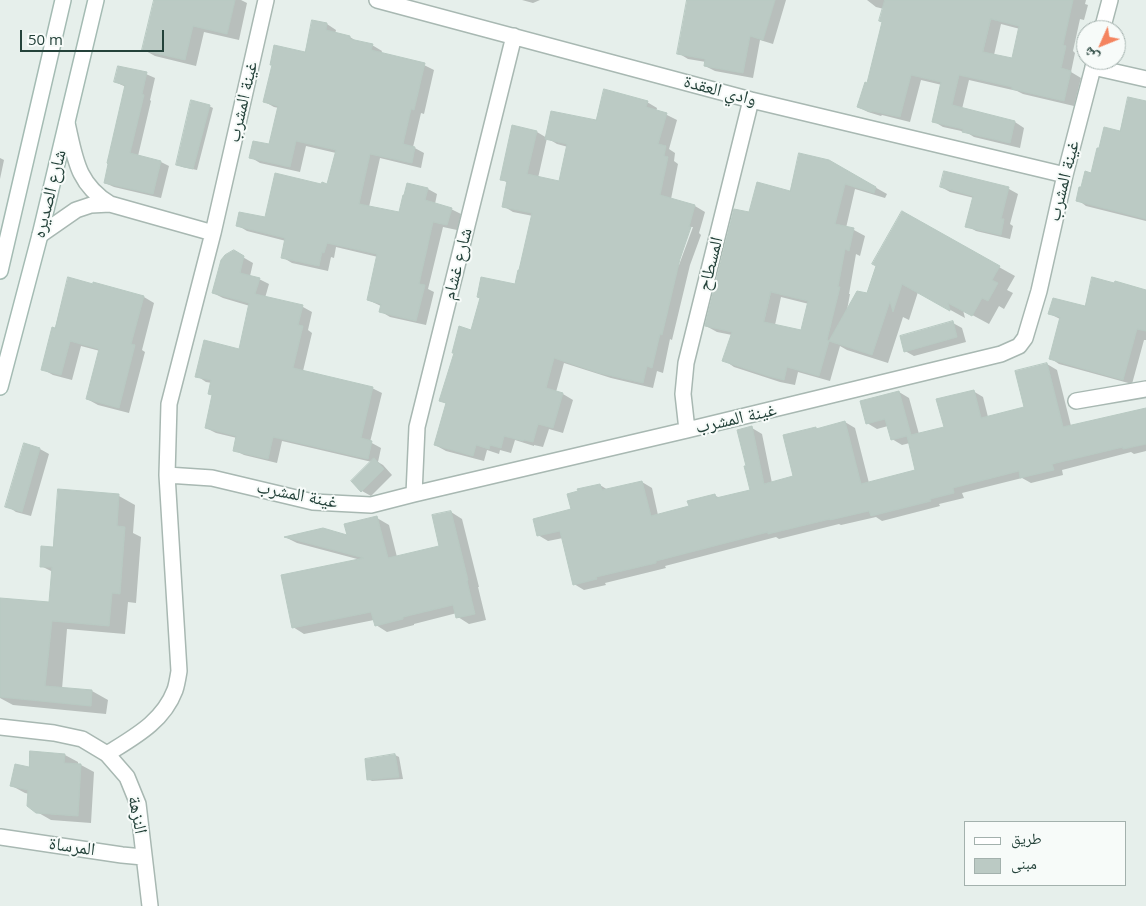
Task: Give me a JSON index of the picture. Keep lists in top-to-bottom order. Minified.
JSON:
{"streets":{"street":["وادي العقدة","غينة المشرب","شارع الصديره","شارع غشام","المسطاح","النزهة","المرساة"]},"crossings":[["وادي العقدة","غينة المشرب"],["وادي العقدة","شارع غشام"],["وادي العقدة","المسطاح"],["غينة المشرب","شارع غشام"],["غينة المشرب","المسطاح"],["غينة المشرب","النزهة"],["النزهة","المرساة"]],"legend":["طريق","مبنى"],"scale_bar":"50 m","north":"bottom left"}
